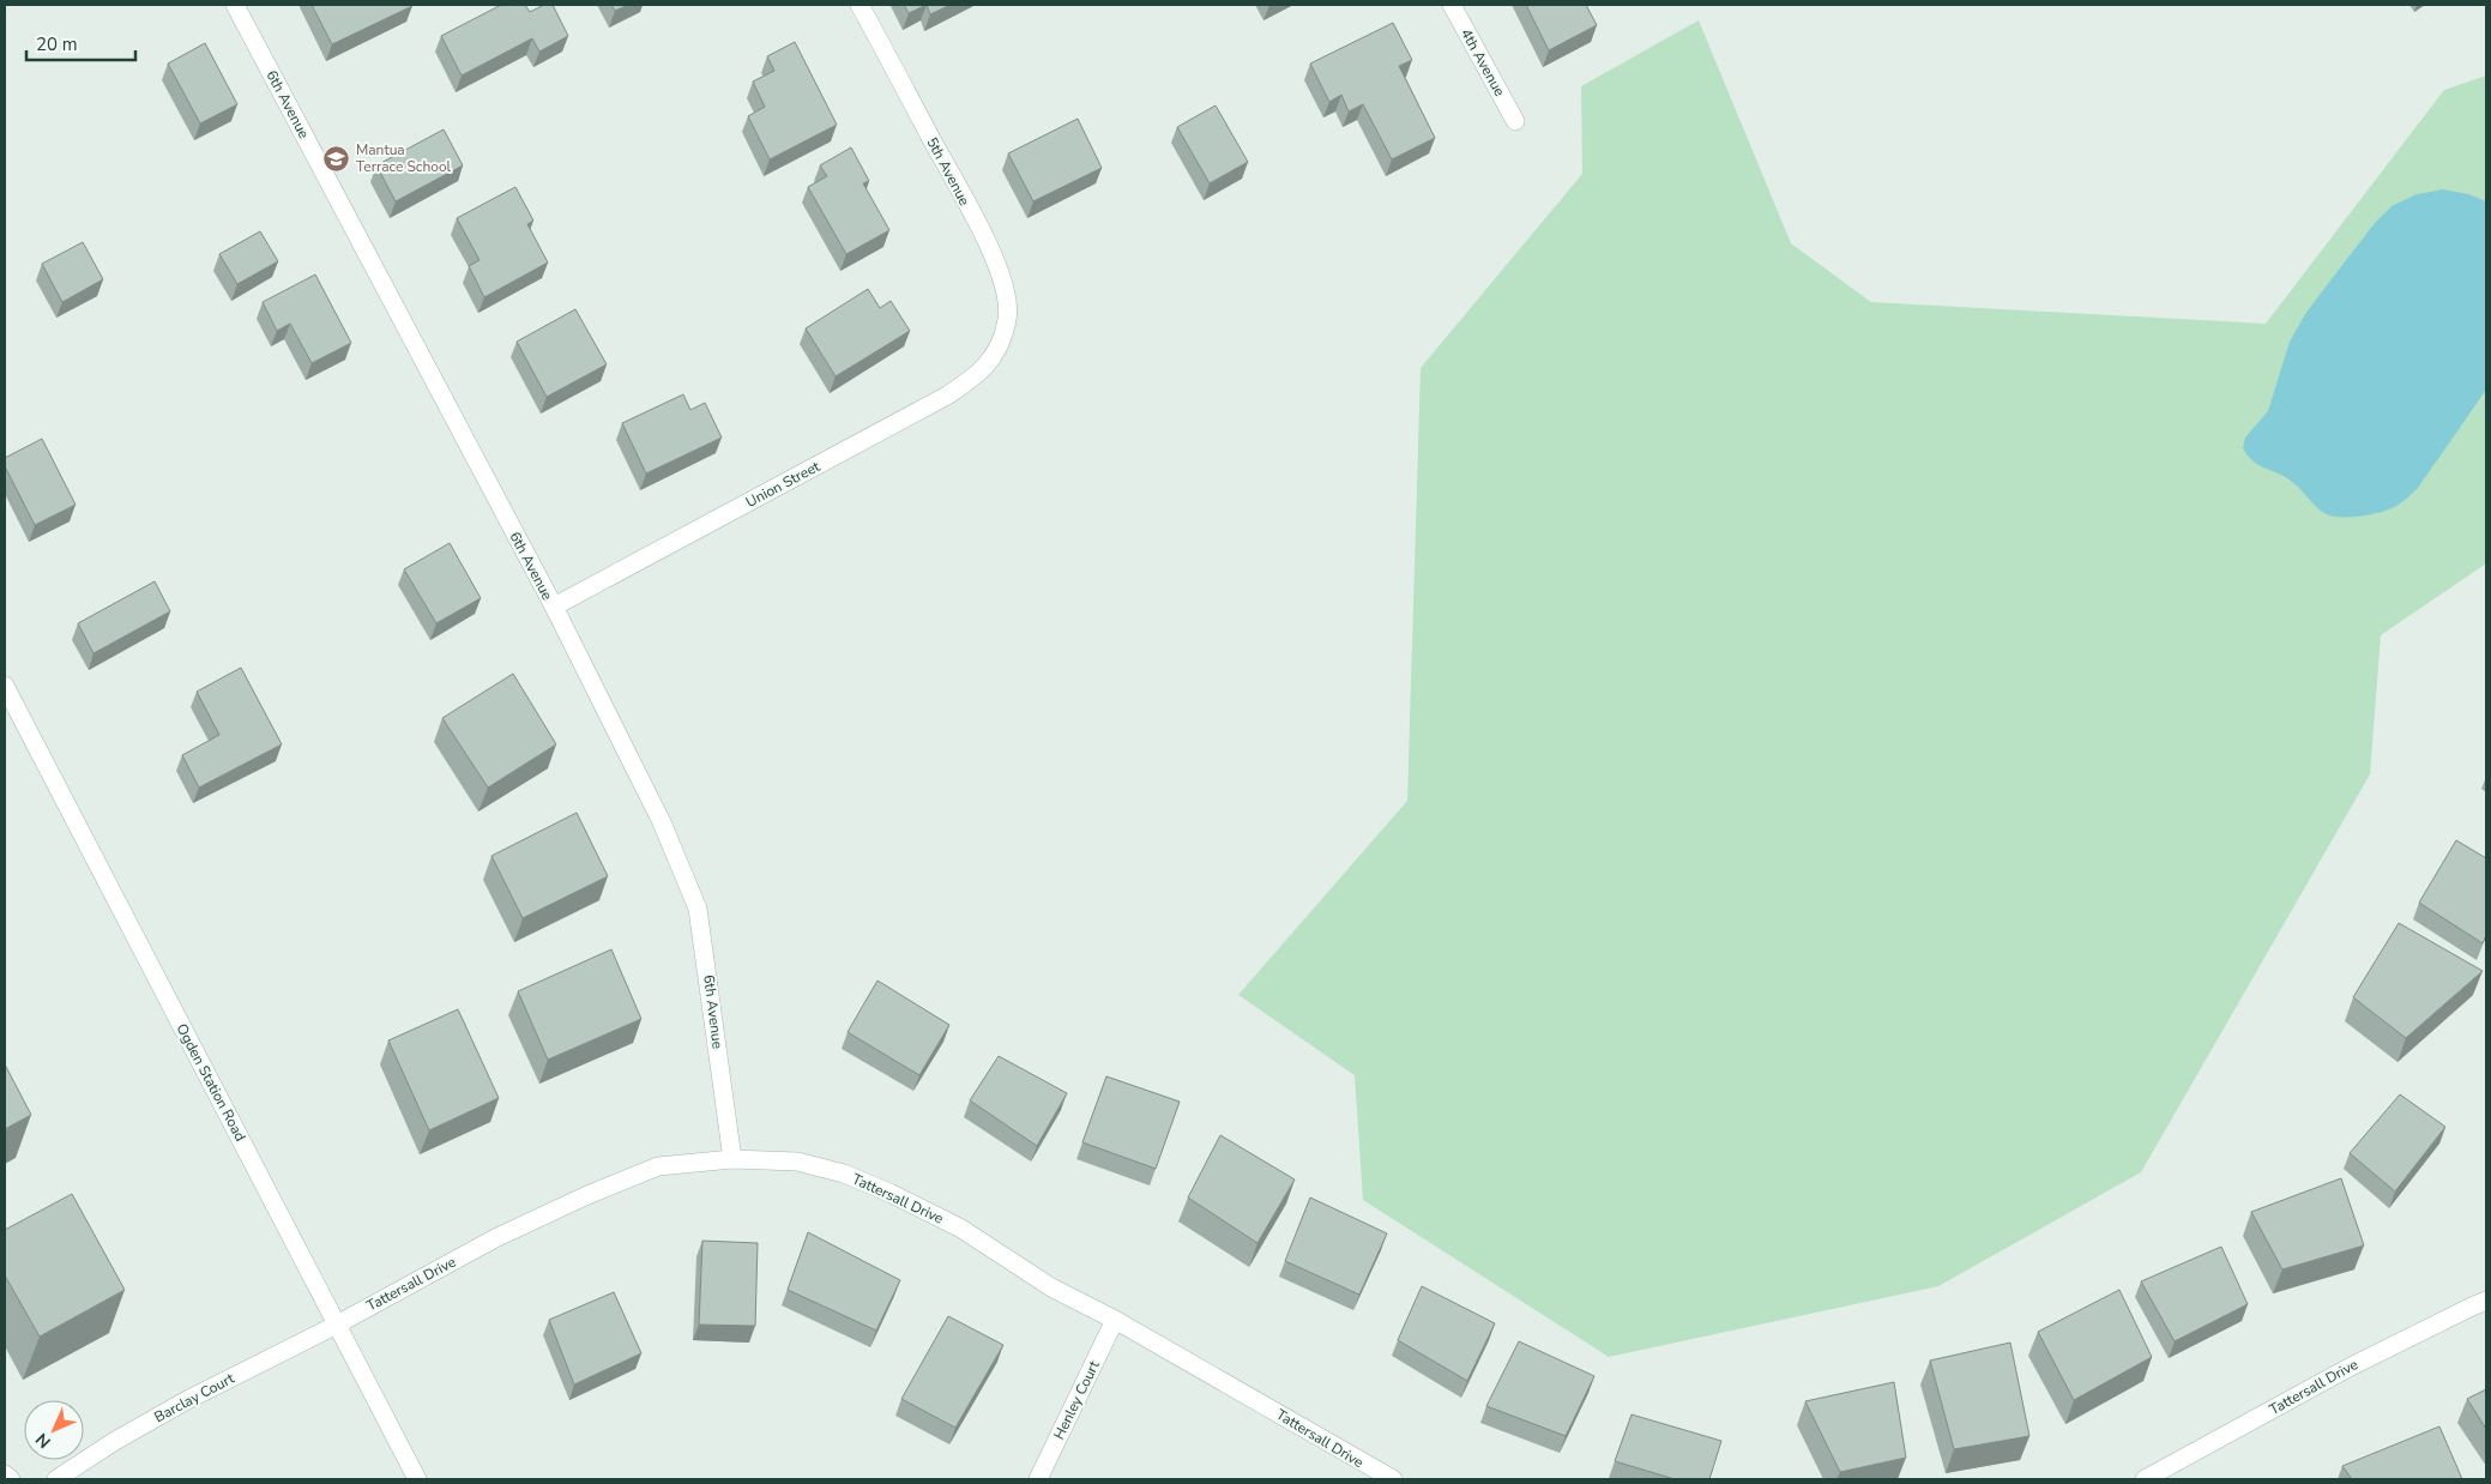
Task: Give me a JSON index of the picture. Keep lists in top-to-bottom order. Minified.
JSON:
{"streets":{"street":["4th Avenue","6th Avenue","5th Avenue","Union Street","Ogden Station Road","Tattersall Drive","Barclay Court","Henley Court"]},"crossings":[["6th Avenue","Union Street"],["6th Avenue","Tattersall Drive"],["5th Avenue","Union Street"],["Ogden Station Road","Tattersall Drive"],["Ogden Station Road","Barclay Court"],["Tattersall Drive","Barclay Court"],["Tattersall Drive","Henley Court"]],"places":{"school or university":["Mantua Terrace School"]},"scale_bar":"20 m","north":"bottom left"}
